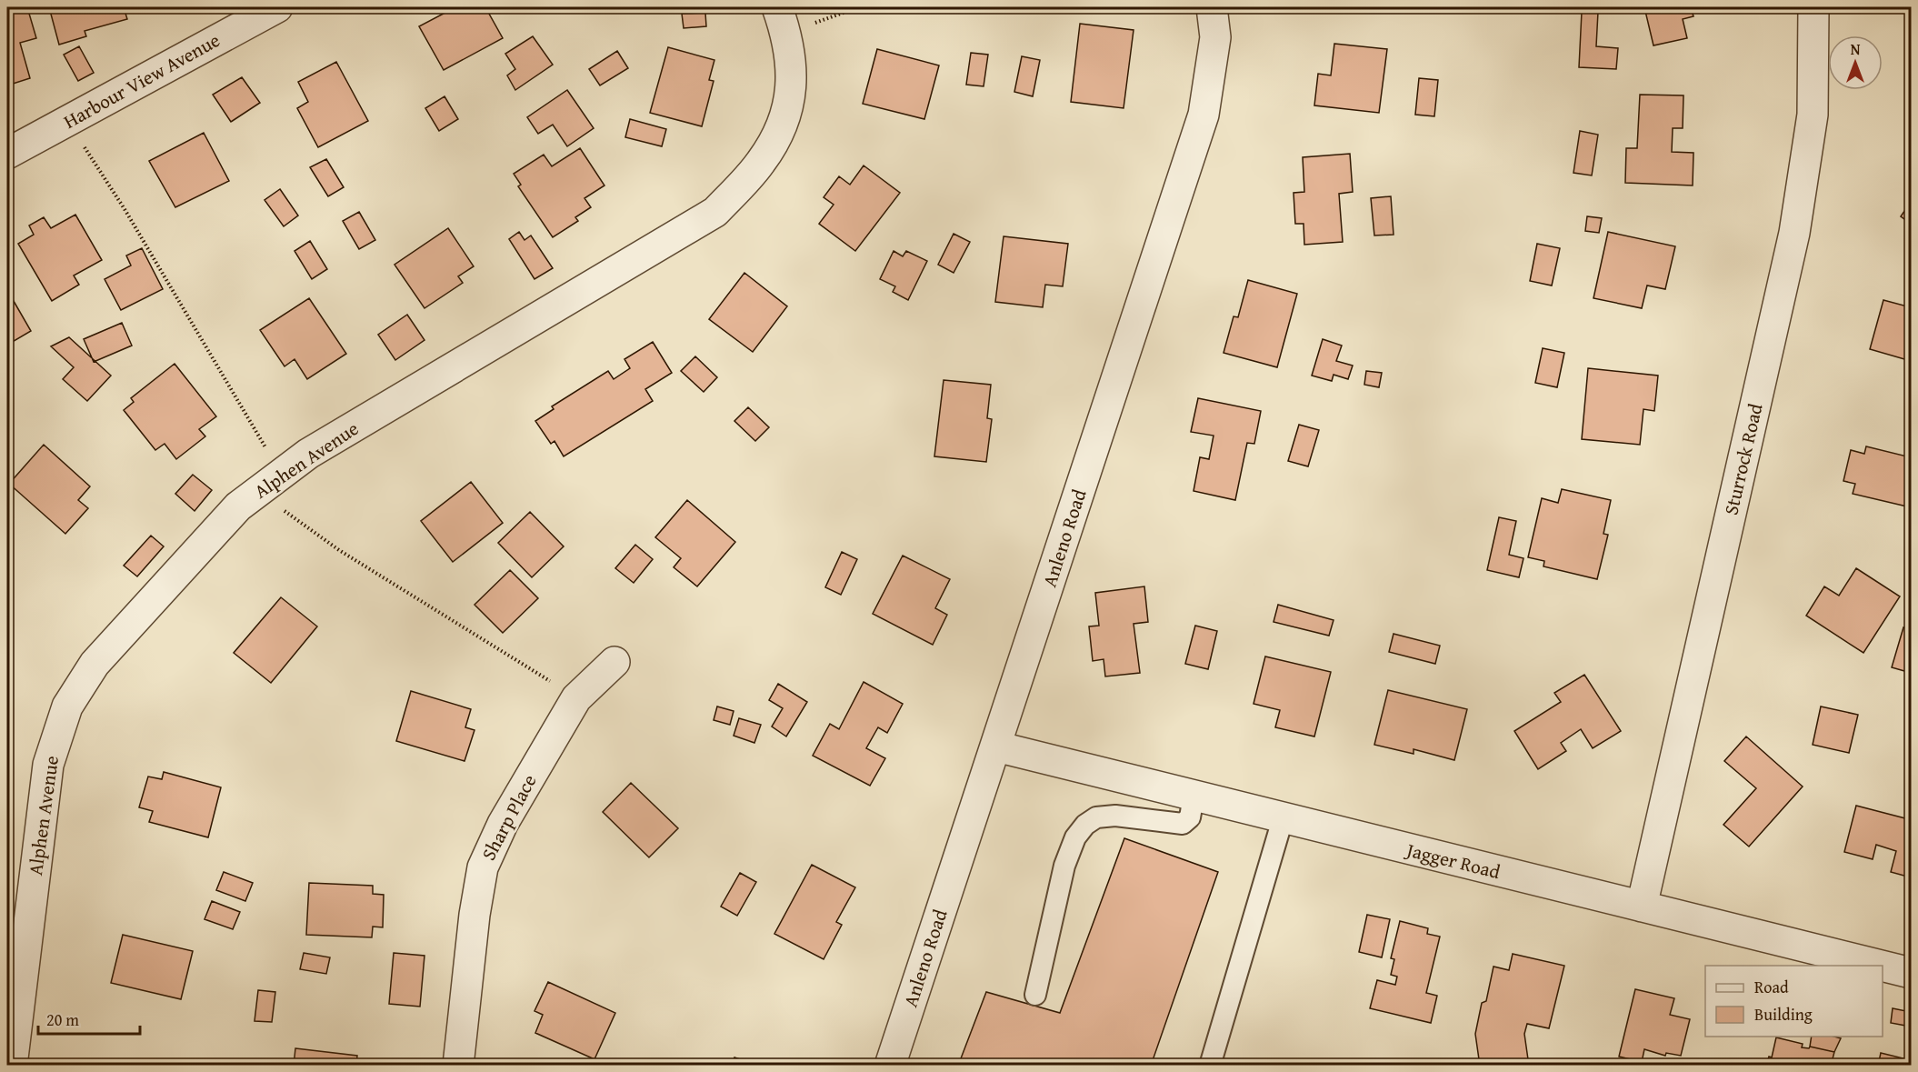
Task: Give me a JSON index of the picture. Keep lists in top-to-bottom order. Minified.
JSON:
{"streets":{"street":["Harbour View Avenue","Sturrock Road","Alphen Avenue","Anleno Road","Sharp Place","Jagger Road"]},"crossings":[["Sturrock Road","Jagger Road"],["Anleno Road","Jagger Road"]],"legend":["Road","Building"],"scale_bar":"20 m","north":"top"}
